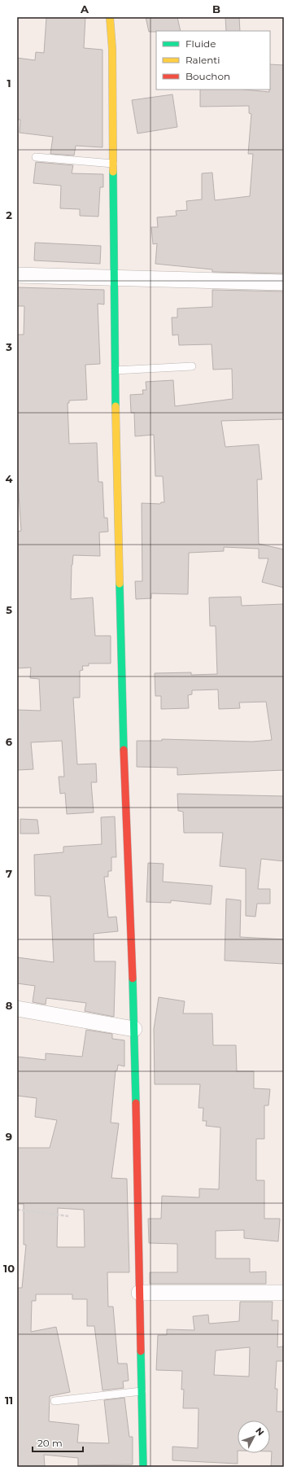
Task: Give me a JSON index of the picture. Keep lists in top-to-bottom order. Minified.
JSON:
{"legend":["Fluide","Ralenti","Bouchon"],"scale_bar":"20 m","north":"top right","grid":{"columns":["A","B"],"rows":["1","2","3","4","5","6","7","8","9","10","11"]}}
